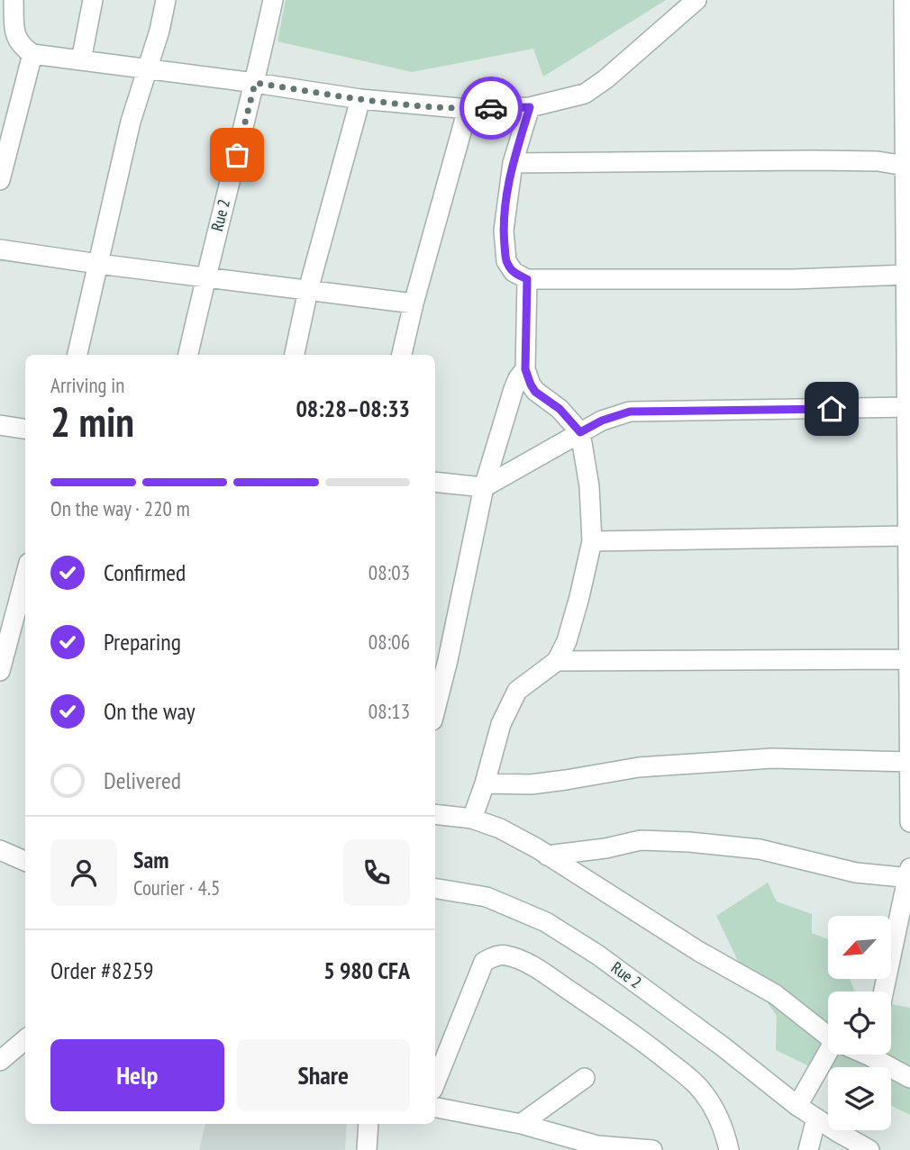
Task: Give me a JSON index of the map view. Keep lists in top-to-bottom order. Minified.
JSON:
{"streets":{"street":["Rue 2"]},"north":"bottom left","page":{"heading":["2 min","Arriving in","08:28–08:33"],"panel":["Sam","Courier · 4.5","Order #8259","5 980 CFA"],"bar":"On the way · 220 m","list":[["Confirmed","08:03"],["Preparing","08:06"],["On the way","08:13"],"Delivered"],"buttons":["Help","Share"]}}
